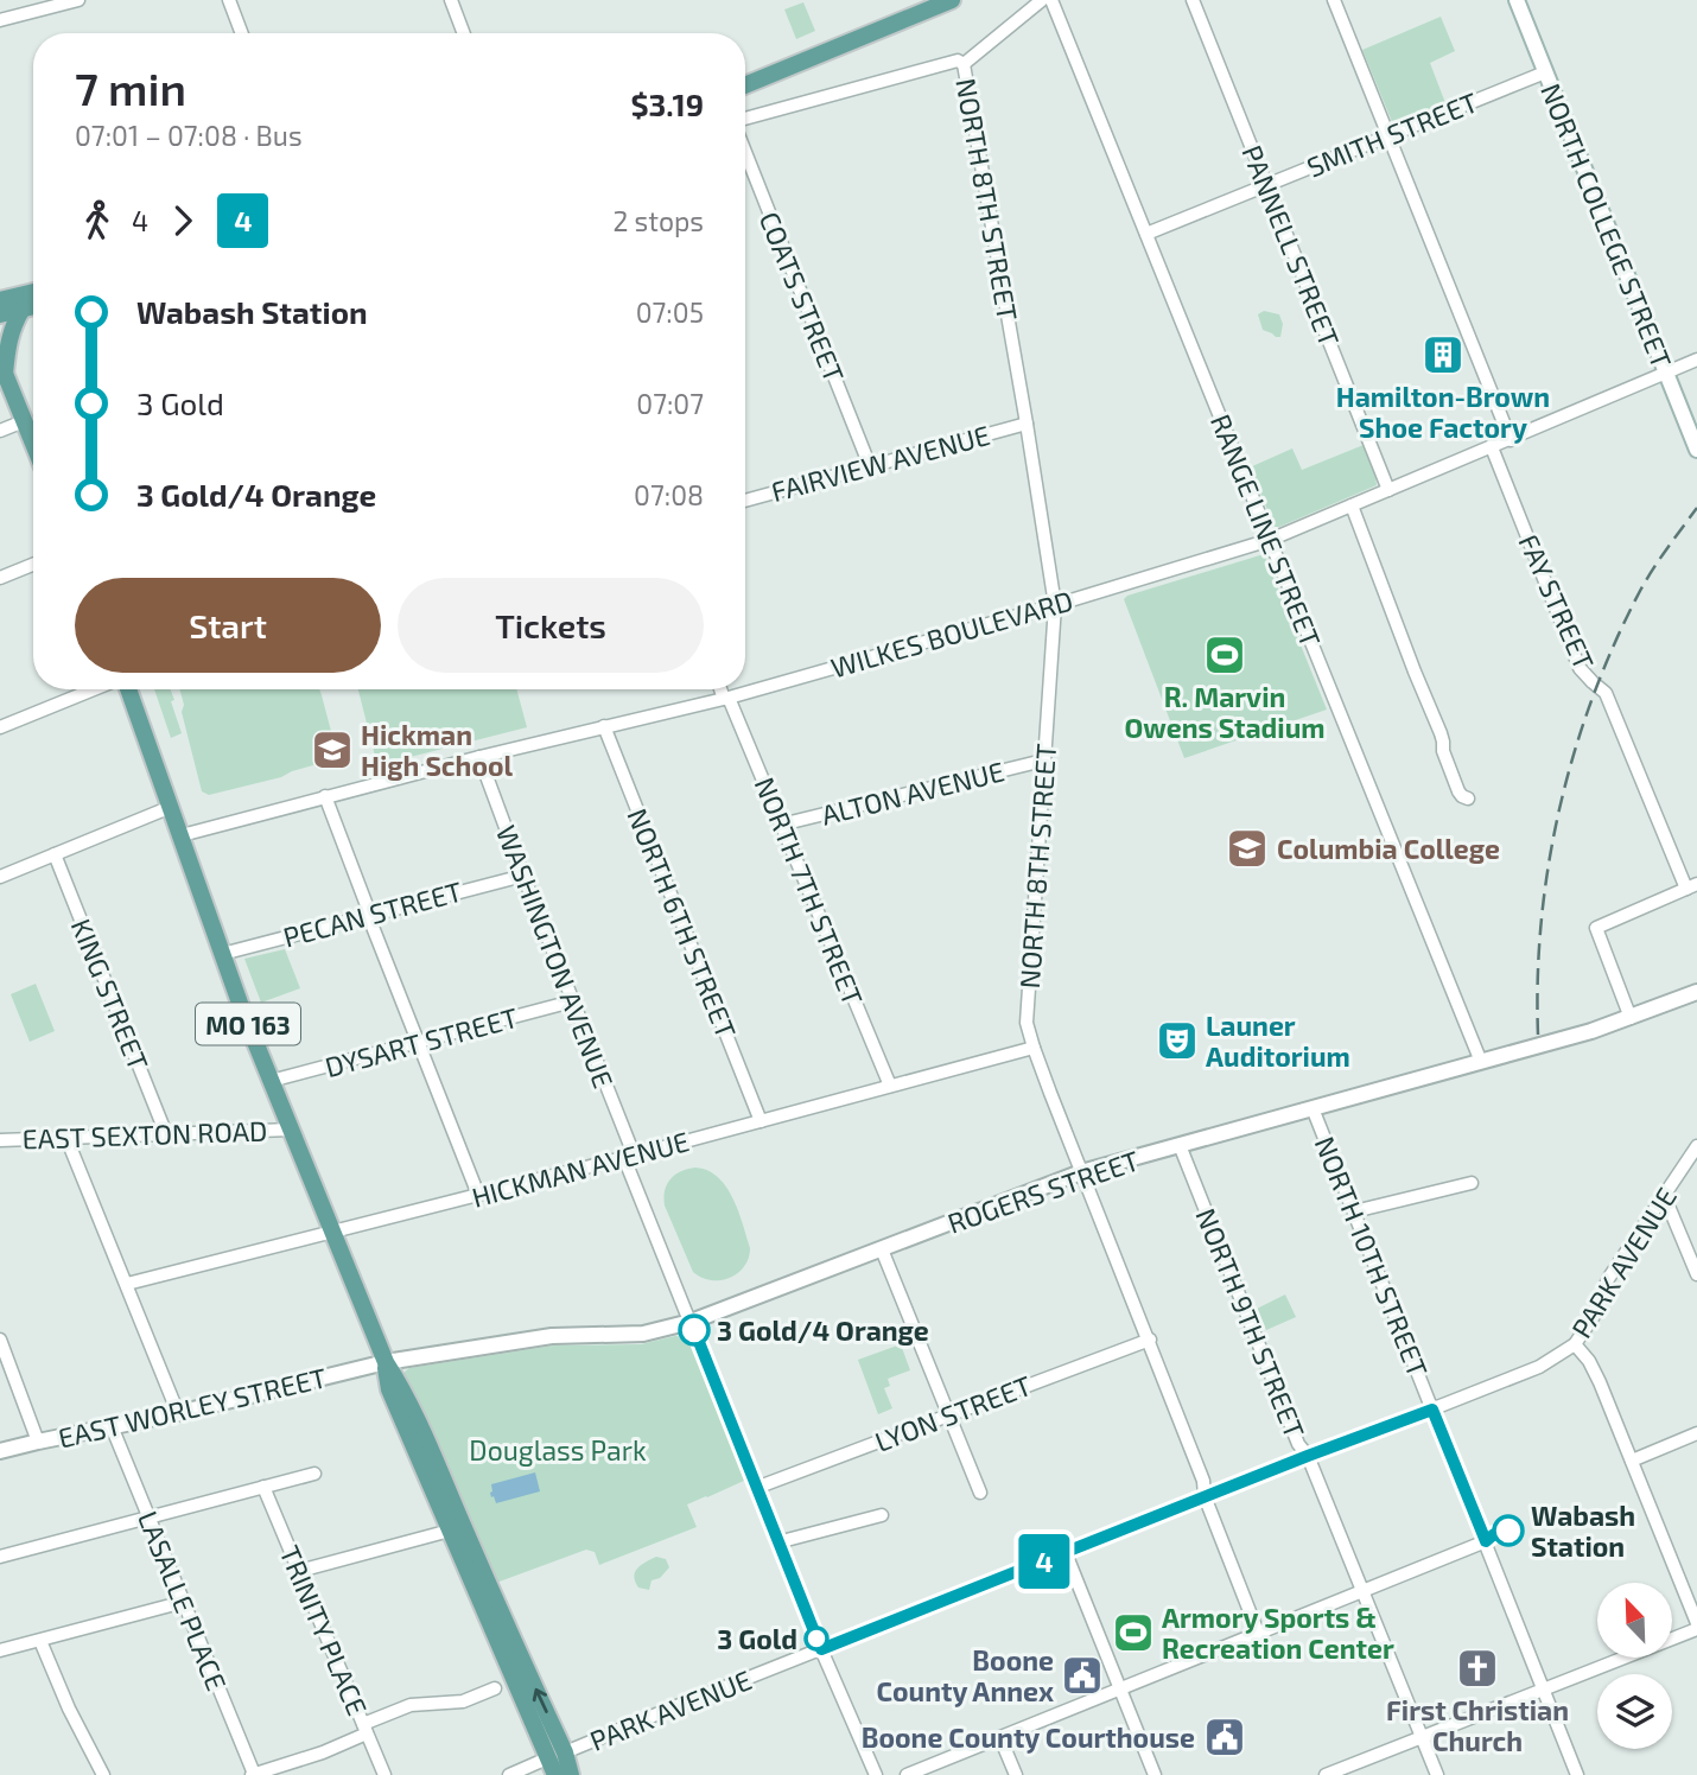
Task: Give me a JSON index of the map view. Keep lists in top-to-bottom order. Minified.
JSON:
{"streets":{"main road":["MO 163"],"street":["SMITH STREET","NORTH 8TH STREET","NORTH COLLEGE STREET","PANNELL STREET","COATS STREET","FAIRVIEW AVENUE","RANGE LINE STREET","FAY STREET","WILKES BOULEVARD","ALTON AVENUE","NORTH 7TH STREET","PECAN STREET","NORTH 6TH STREET","WASHINGTON AVENUE","KING STREET","DYSART STREET","EAST SEXTON ROAD","HICKMAN AVENUE","ROGERS STREET","NORTH 10TH STREET","PARK AVENUE","NORTH 9TH STREET","EAST WORLEY STREET","LYON STREET","LASALLE PLACE","TRINITY PLACE"]},"crossings":[["SMITH STREET","NORTH COLLEGE STREET"],["SMITH STREET","PANNELL STREET"],["SMITH STREET","RANGE LINE STREET"],["NORTH 8TH STREET","FAIRVIEW AVENUE"],["NORTH 8TH STREET","WILKES BOULEVARD"],["NORTH 8TH STREET","ALTON AVENUE"],["NORTH 8TH STREET","HICKMAN AVENUE"],["NORTH 8TH STREET","ROGERS STREET"],["NORTH 8TH STREET","PARK AVENUE"],["NORTH 8TH STREET","LYON STREET"],["NORTH COLLEGE STREET","WILKES BOULEVARD"],["PANNELL STREET","WILKES BOULEVARD"],["COATS STREET","FAIRVIEW AVENUE"],["RANGE LINE STREET","WILKES BOULEVARD"],["RANGE LINE STREET","ROGERS STREET"],["FAY STREET","WILKES BOULEVARD"],["WILKES BOULEVARD","NORTH 7TH STREET"],["WILKES BOULEVARD","NORTH 6TH STREET"],["WILKES BOULEVARD","WASHINGTON AVENUE"],["WILKES BOULEVARD","MO 163"],["ALTON AVENUE","NORTH 7TH STREET"],["NORTH 7TH STREET","HICKMAN AVENUE"],["PECAN STREET","WASHINGTON AVENUE"],["PECAN STREET","MO 163"],["NORTH 6TH STREET","HICKMAN AVENUE"],["WASHINGTON AVENUE","DYSART STREET"],["WASHINGTON AVENUE","HICKMAN AVENUE"],["WASHINGTON AVENUE","ROGERS STREET"],["WASHINGTON AVENUE","PARK AVENUE"],["WASHINGTON AVENUE","LYON STREET"],["KING STREET","EAST SEXTON ROAD"],["MO 163","DYSART STREET"],["MO 163","EAST SEXTON ROAD"],["MO 163","HICKMAN AVENUE"],["MO 163","ROGERS STREET"],["MO 163","PARK AVENUE"],["MO 163","EAST WORLEY STREET"],["ROGERS STREET","NORTH 10TH STREET"],["ROGERS STREET","NORTH 9TH STREET"],["ROGERS STREET","EAST WORLEY STREET"],["NORTH 10TH STREET","PARK AVENUE"],["PARK AVENUE","NORTH 9TH STREET"],["EAST WORLEY STREET","LASALLE PLACE"]],"parks":["Douglass Park"],"places":{"building":["Hamilton-Brown Shoe Factory"],"sports":["R. Marvin Owens Stadium","Armory Sports & Recreation Center"],"school or university":["Hickman High School","Columbia College"],"theatre":["Launer Auditorium"],"other":["3 Gold/4 Orange","Wabash Station","3 Gold"],"church":["First Christian Church"],"public building":["Boone County Annex","Boone County Courthouse"]},"lines":["bus line 4"],"north":"top left","page":{"on_map":"4","heading":["7 min","07:01 – 07:08 · Bus","$3.19"],"legs":["4","4","2 stops"],"list":[{"name":"Wabash Station","value":"07:05"},{"name":"3 Gold","value":"07:07"},{"name":"3 Gold/4 Orange","value":"07:08"}],"buttons":["Start","Tickets"]}}
